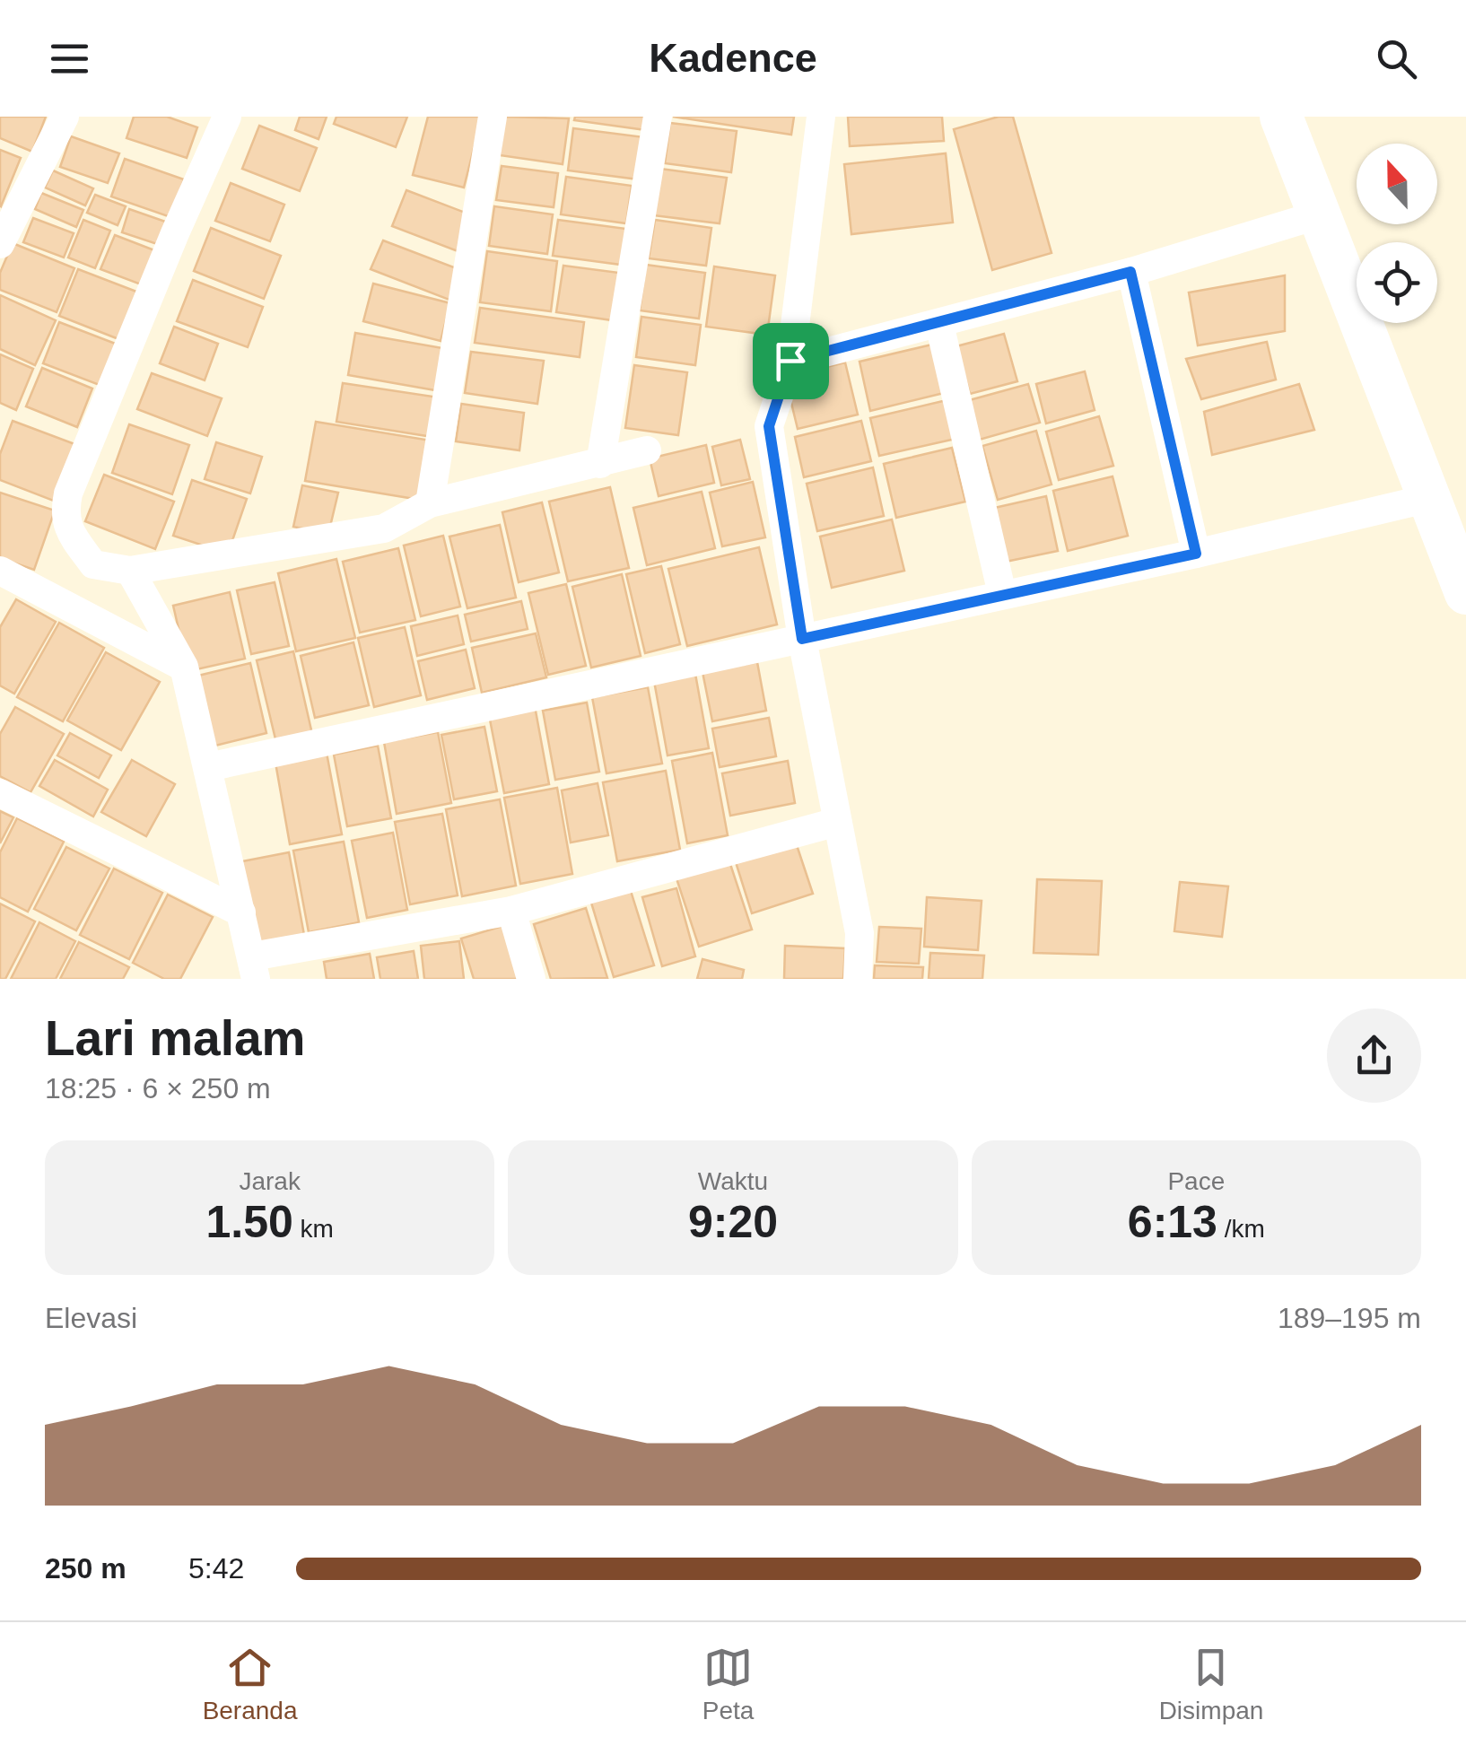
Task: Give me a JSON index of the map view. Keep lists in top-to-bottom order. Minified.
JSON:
{"north":"top","page":{"header":"Kadence","heading":["Lari malam","18:25 · 6 × 250 m"],"stats":[["Jarak","1.50 km"],["Waktu","9:20"],["Pace","6:13 /km"]],"chart":["Elevasi","189–195 m"],"list":[{"name":"250 m","note":"5:42"}],"tabs":["Beranda","Peta","Disimpan"]}}
